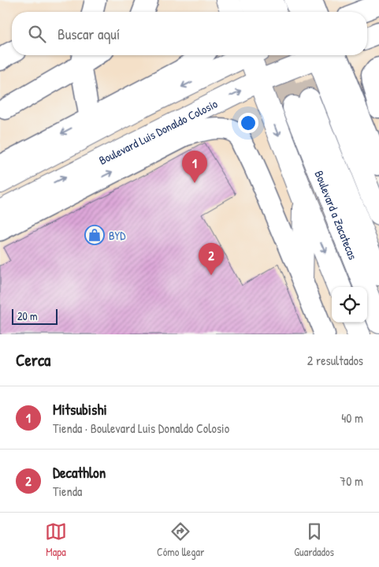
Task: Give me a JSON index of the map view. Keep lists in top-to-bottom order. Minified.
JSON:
{"streets":{"main road":["Boulevard Luis Donaldo Colosio","Boulevard a Zacatecas"]},"places":{"shop":["BYD"]},"scale_bar":"20 m","page":{"search":"Buscar aquí","pins":["1","2"],"scale":"20 m","heading":["Cerca","2 resultados"],"list":[{"mark":"1","name":"Mitsubishi","note":"Tienda · Boulevard Luis Donaldo Colosio","value":"40 m"},{"mark":"2","name":"Decathlon","note":"Tienda","value":"70 m"}],"nav":["Mapa","Cómo llegar","Guardados"]}}
